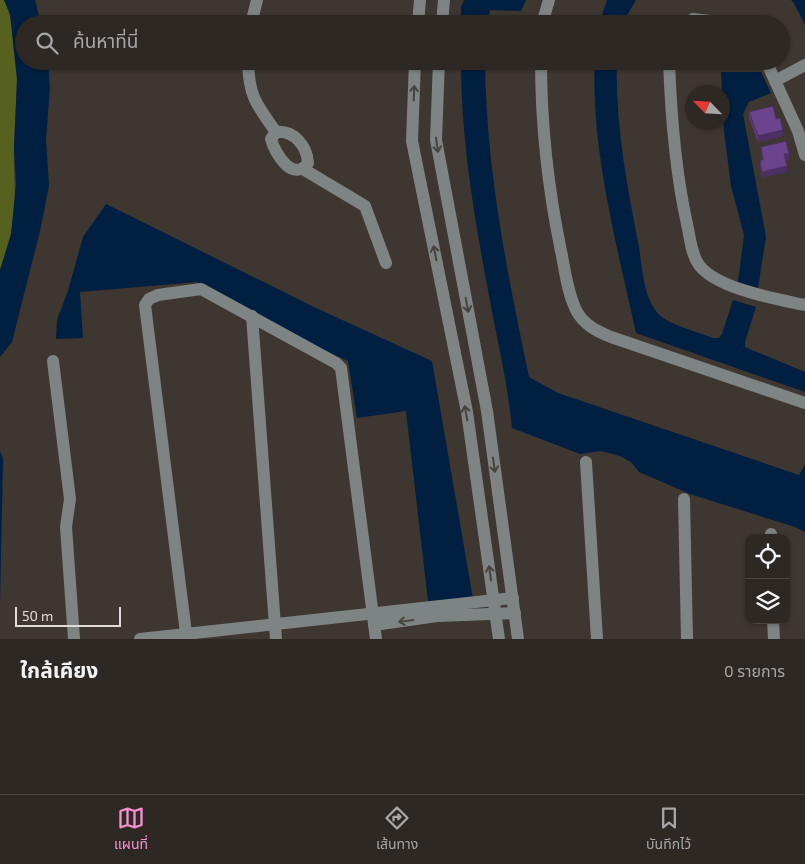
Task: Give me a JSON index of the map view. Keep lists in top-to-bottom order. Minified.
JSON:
{"scale_bar":"50 m","north":"top left","page":{"search":"ค้นหาที่นี่","scale":"50 m","heading":["ใกล้เคียง","0 รายการ"],"nav":["แผนที่","เส้นทาง","บันทึกไว้"]}}
